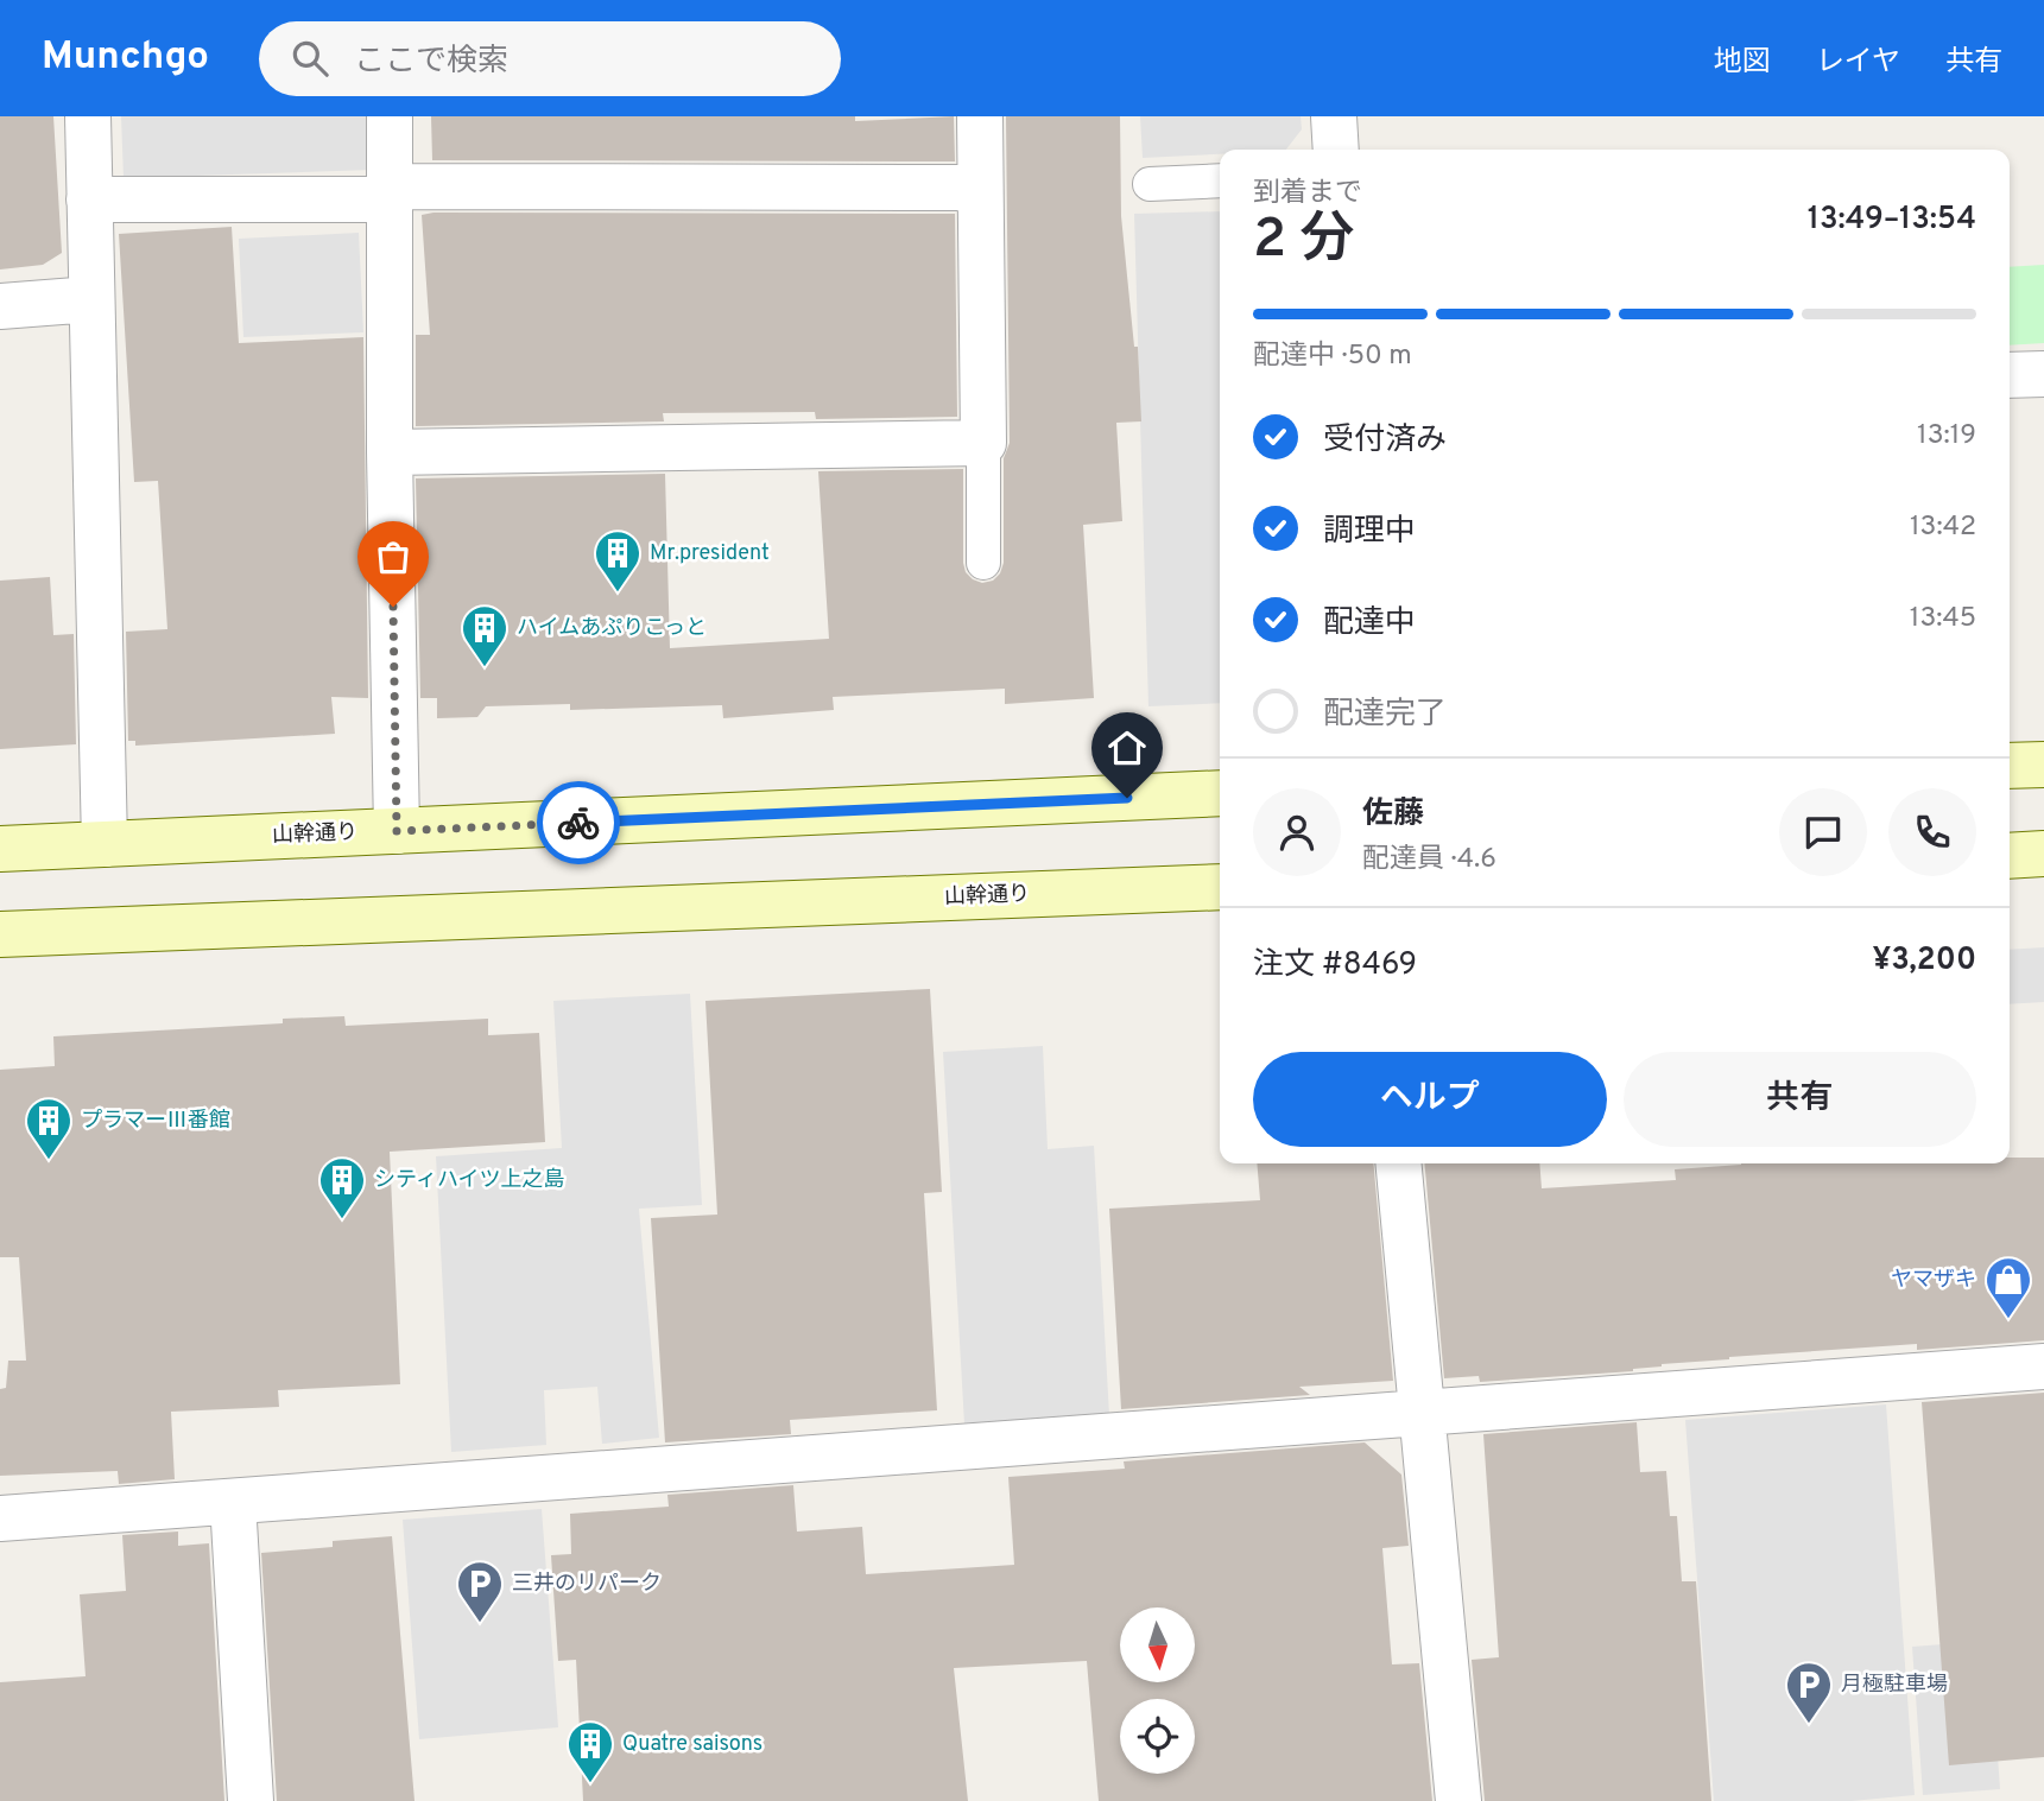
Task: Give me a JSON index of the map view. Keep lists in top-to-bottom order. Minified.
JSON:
{"streets":{"street":["山幹通り"]},"places":{"building":["Mr.president","ハイムあぷりこっと","プラマーⅢ番館","シティハイツ上之島","Quatre saisons"],"shop":["ヤマザキ"],"parking":["三井のリパーク","月極駐車場"]},"north":"bottom","page":{"header":"Munchgo","search":"ここで検索","nav":["地図","レイヤ","共有"],"heading":["2 分","到着まで","13:49–13:54"],"panel":["佐藤","配達員 · 4.6","注文 #8469","¥3,200"],"bar":"配達中 · 50 m","list":[["受付済み","13:19"],["調理中","13:42"],["配達中","13:45"],"配達完了"],"buttons":["ヘルプ","共有"]}}
